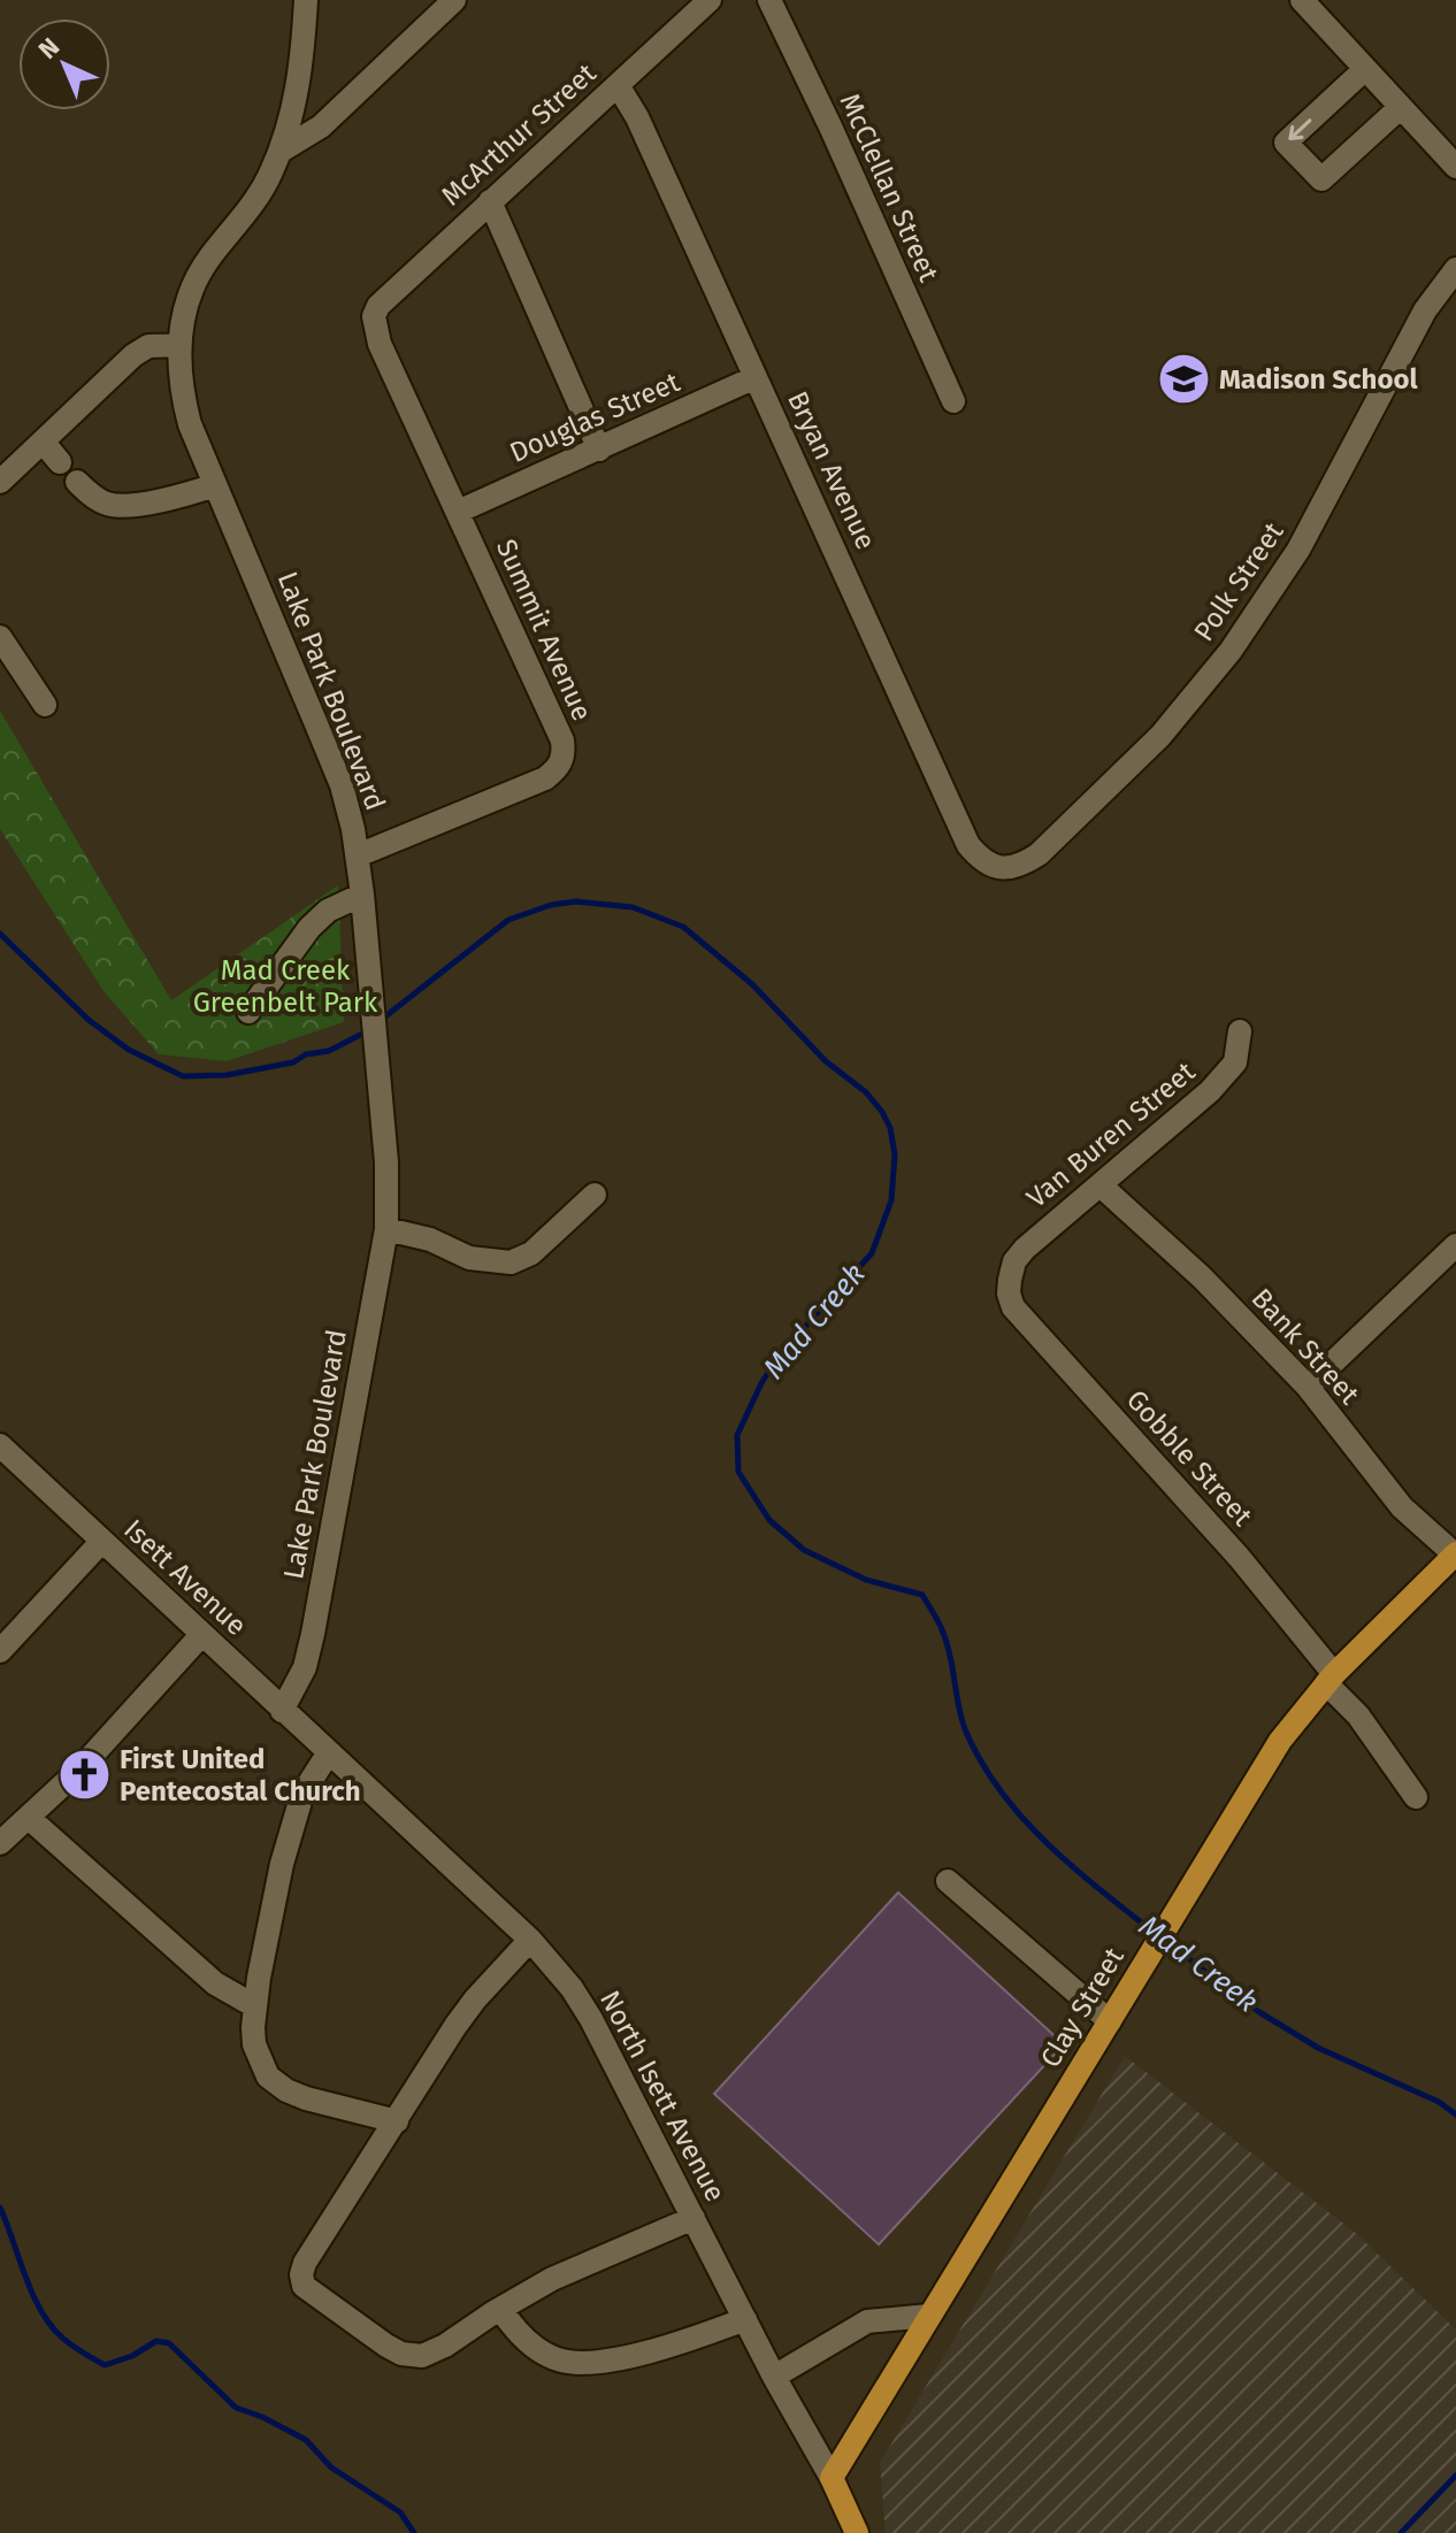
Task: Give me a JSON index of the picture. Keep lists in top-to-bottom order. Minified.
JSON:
{"streets":{"main road":["Clay Street","North Isett Avenue"],"street":["McArthur Street","McClellan Street","Douglas Street","Bryan Avenue","Polk Street","Summit Avenue","Lake Park Boulevard","Van Buren Street","Bank Street","Gobble Street","Isett Avenue"]},"crossings":[["McArthur Street","Bryan Avenue"],["McArthur Street","Summit Avenue"],["Douglas Street","Bryan Avenue"],["Douglas Street","Summit Avenue"],["Bryan Avenue","Polk Street"],["Summit Avenue","Lake Park Boulevard"],["Lake Park Boulevard","Isett Avenue"],["Van Buren Street","Bank Street"],["Van Buren Street","Gobble Street"],["Bank Street","Clay Street"],["Gobble Street","Clay Street"],["Isett Avenue","North Isett Avenue"],["Clay Street","North Isett Avenue"]],"water":["Mad Creek"],"parks":["Mad Creek Greenbelt Park"],"places":{"school or university":["Madison School"],"church":["First United Pentecostal Church"]},"north":"top left"}
